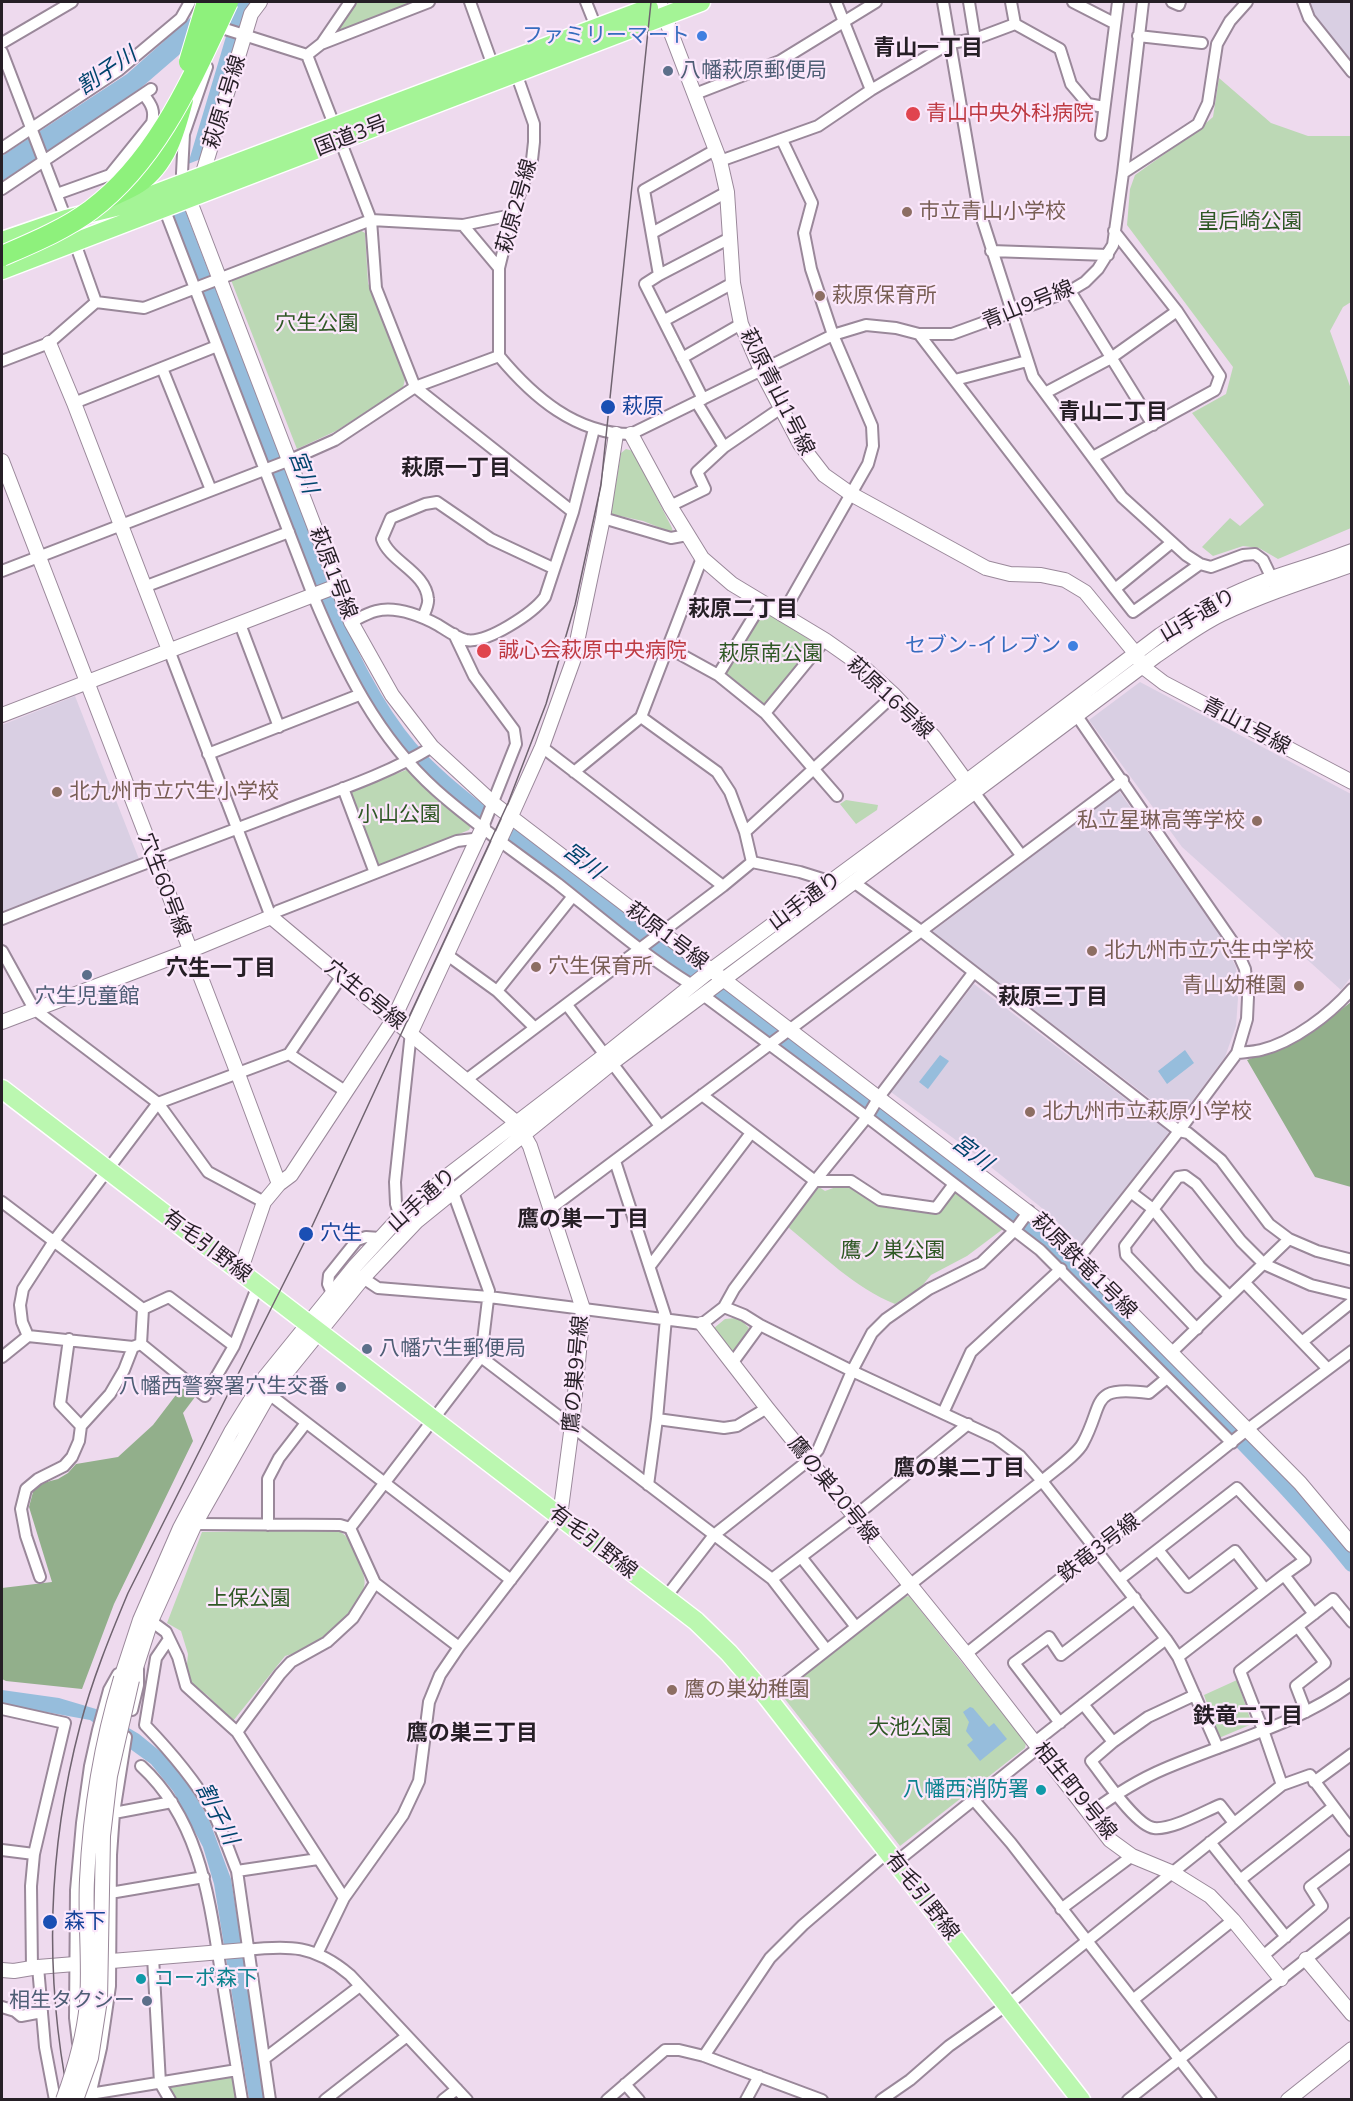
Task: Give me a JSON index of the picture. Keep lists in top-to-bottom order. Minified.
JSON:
{"streets":{"highway":["国道3号"],"main road":["有毛引野線"],"street":["萩原1号線","萩原2号線","青山9号線","萩原青山1号線","山手通り","萩原16号線","青山1号線","穴生60号線","穴生6号線","萩原鉄竜1号線","鷹の巣9号線","鷹の巣20号線","鉄竜3号線","相生町9号線"]},"crossings":[["萩原1号線","国道3号"],["萩原1号線","山手通り"],["萩原1号線","萩原鉄竜1号線"],["国道3号","萩原2号線"],["国道3号","萩原青山1号線"],["青山9号線","萩原青山1号線"],["青山9号線","萩原16号線"],["萩原青山1号線","山手通り"],["萩原青山1号線","青山1号線"],["山手通り","萩原16号線"],["山手通り","青山1号線"],["山手通り","穴生6号線"],["山手通り","有毛引野線"],["山手通り","萩原鉄竜1号線"],["山手通り","鷹の巣9号線"],["穴生6号線","鷹の巣9号線"],["有毛引野線","鷹の巣9号線"],["萩原鉄竜1号線","鉄竜3号線"],["鷹の巣20号線","鉄竜3号線"],["鷹の巣20号線","相生町9号線"],["鉄竜3号線","相生町9号線"]],"districts":["青山一丁目","青山二丁目","萩原一丁目","萩原二丁目","穴生一丁目","萩原三丁目","鷹の巣一丁目","鷹の巣二丁目","鉄竜二丁目","鷹の巣三丁目"],"water":["割子川","宮川"],"parks":["皇后崎公園","穴生公園","萩原南公園","小山公園","鷹ノ巣公園","上保公園","大池公園"],"places":["ファミリーマート","八幡萩原郵便局","青山中央外科病院","市立青山小学校","萩原保育所","萩原","セブン-イレブン","誠心会萩原中央病院","北九州市立穴生小学校","私立星琳高等学校","北九州市立穴生中学校","穴生保育所","穴生児童館","青山幼稚園","北九州市立萩原小学校","穴生","八幡穴生郵便局","八幡西警察署穴生交番","鷹の巣幼稚園","八幡西消防署","森下","コーポ森下","相生タクシー"]}
